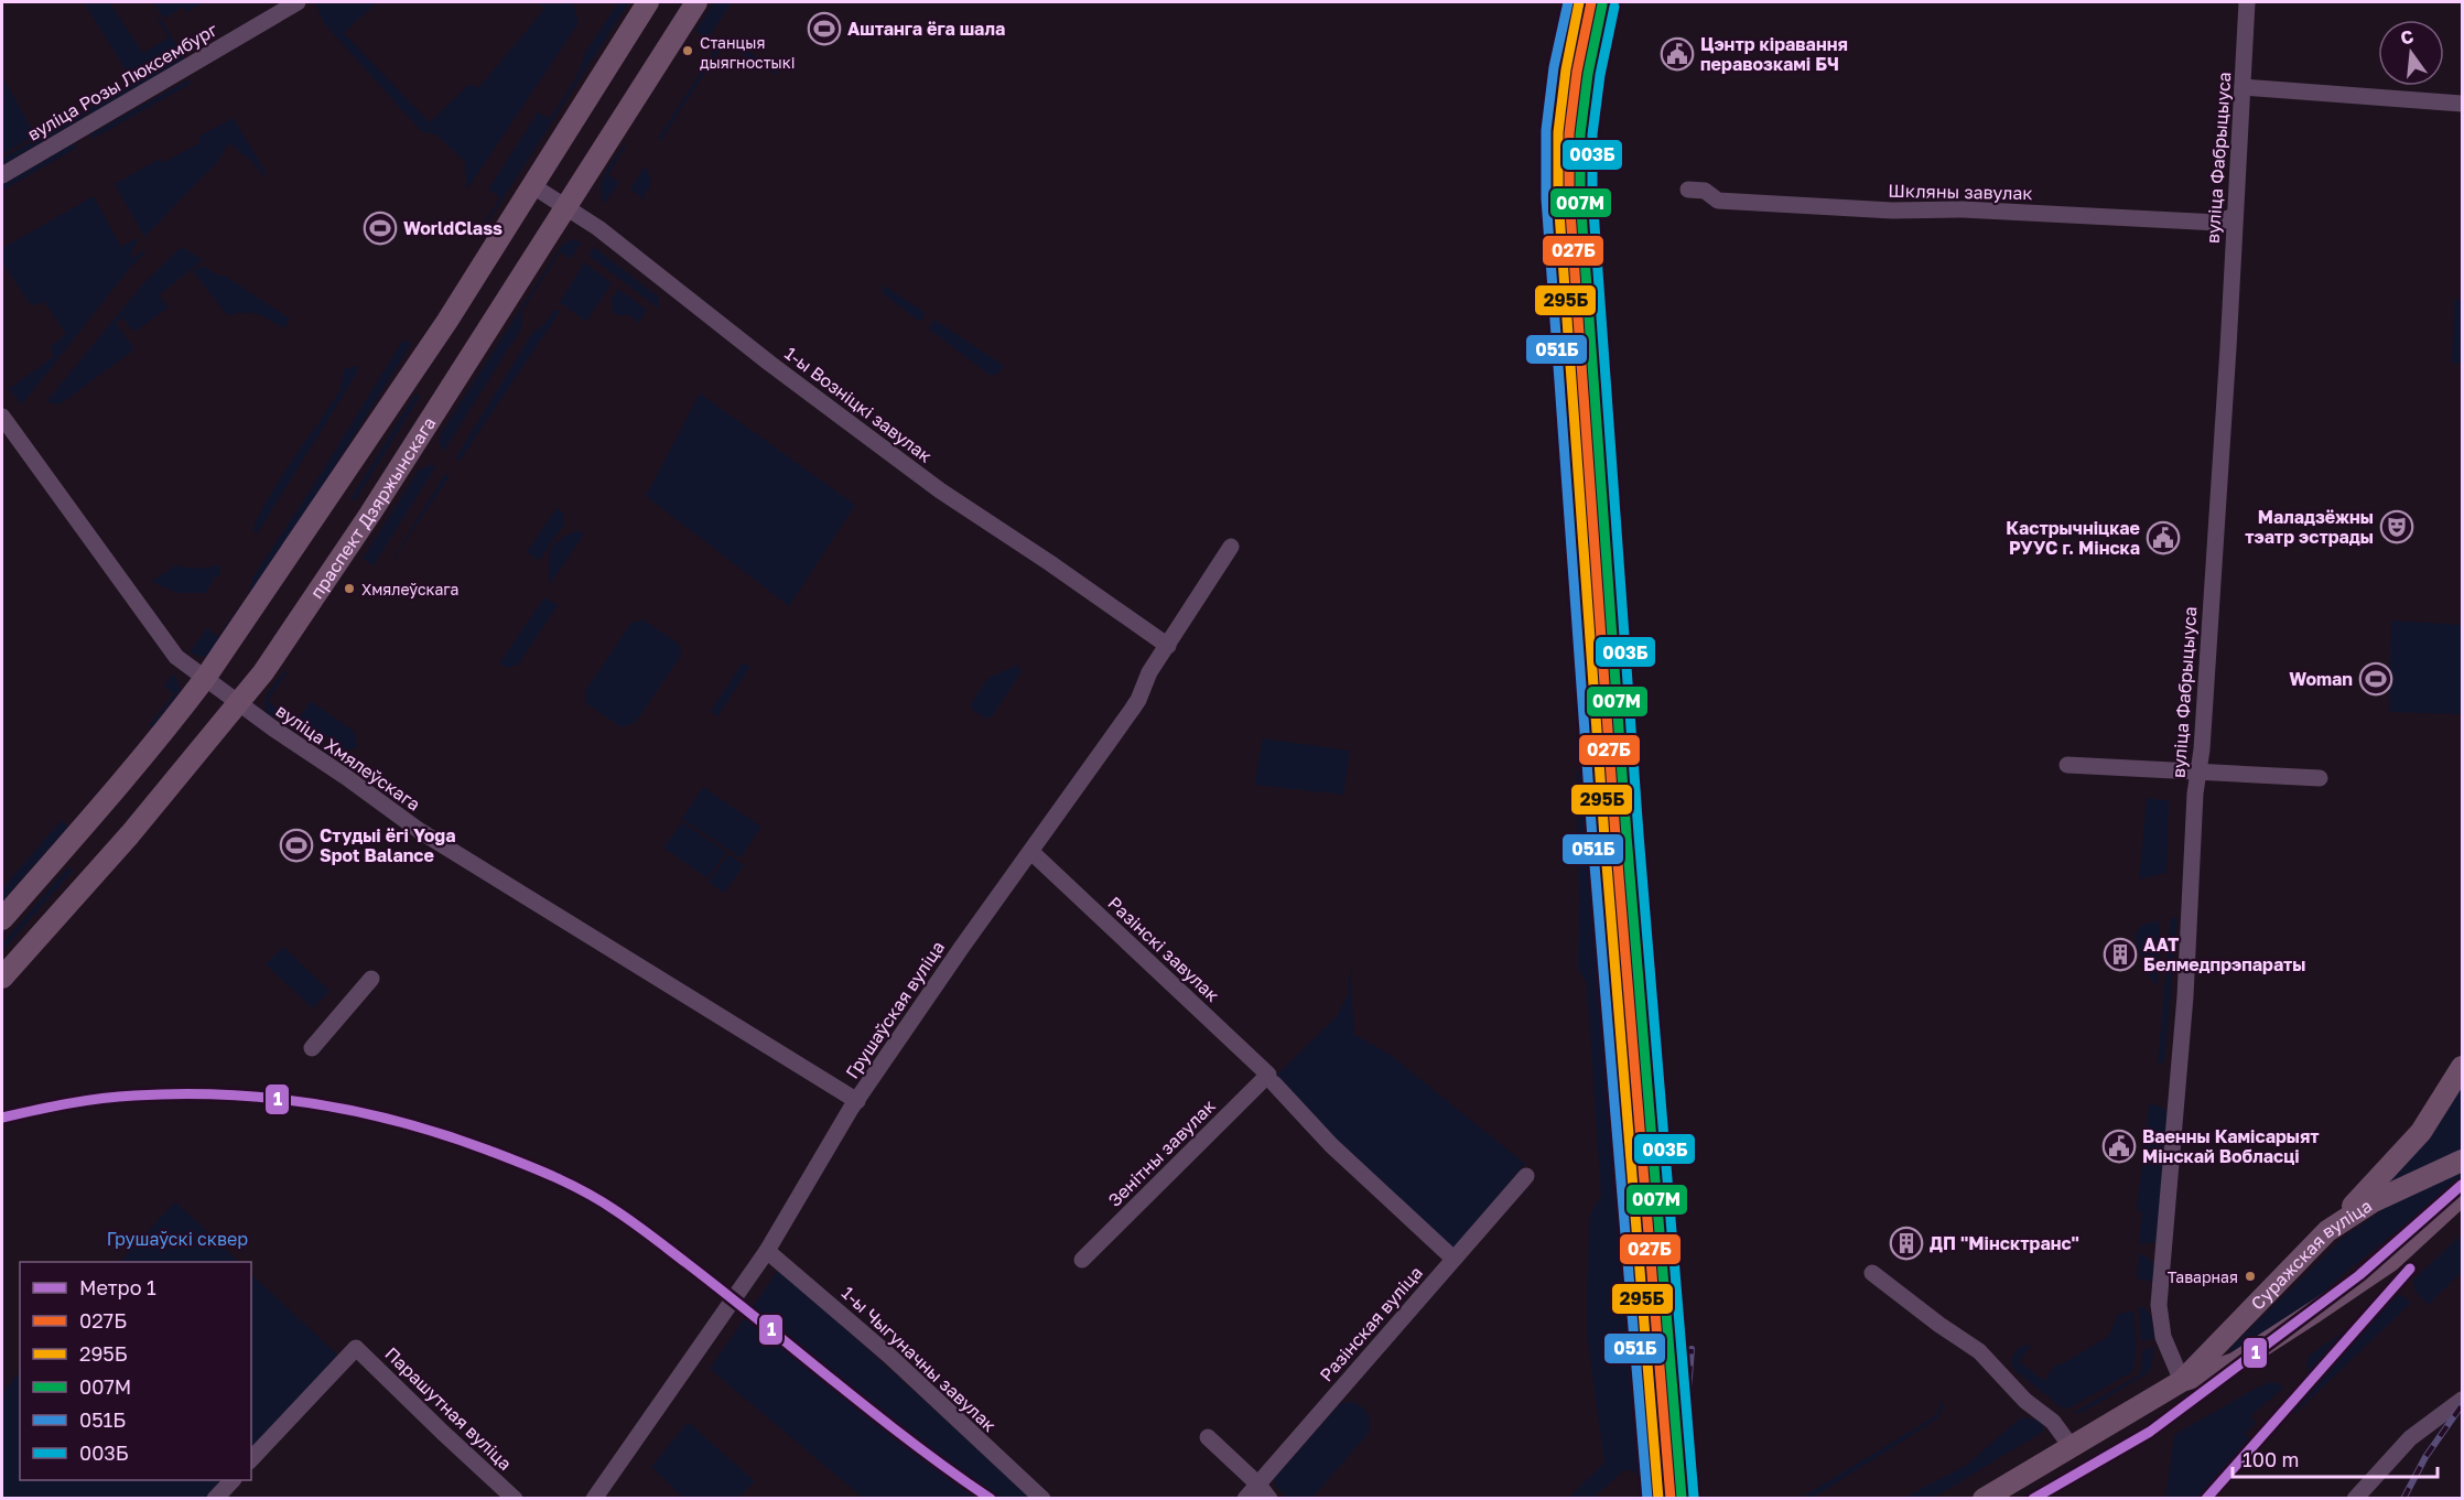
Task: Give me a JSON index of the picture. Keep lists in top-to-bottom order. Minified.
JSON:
{"streets":{"main road":["праспект Дзяржынскага","Суражская вуліца"],"street":["вуліца Розы Люксембург","вуліца Фабрыцыуса","Шкляны завулак","1-ы Возніцкі завулак","вуліца Хмялеўскага","Разінскі завулак","Грушаўская вуліца","Зенітны завулак","Разінская вуліца","1-ы Чыгуначны завулак","Парашутная вуліца"]},"crossings":[["вуліца Фабрыцыуса","Шкляны завулак"],["вуліца Фабрыцыуса","Суражская вуліца"],["1-ы Возніцкі завулак","праспект Дзяржынскага"],["1-ы Возніцкі завулак","Грушаўская вуліца"],["праспект Дзяржынскага","вуліца Хмялеўскага"],["вуліца Хмялеўскага","Грушаўская вуліца"],["Разінскі завулак","Грушаўская вуліца"],["Разінскі завулак","Зенітны завулак"],["Разінскі завулак","Разінская вуліца"],["Грушаўская вуліца","1-ы Чыгуначны завулак"]],"parks":["Грушаўскі сквер"],"places":{"sports":["Аштанга ёга шала","WorldClass","Woman","Студыі ёгі Yoga Spot Balance"],"other":["Станцыя дыягностыкі","Хмялеўскага","Таварная"],"public building":["Цэнтр кіравання перавозкамі БЧ","Кастрычніцкае РУУС г. Мінска","Ваенны Камісарыят Мінскай Вобласці"],"theatre":["Маладзёжны тэатр эстрады"],"building":["ААТ Белмедпрэпараты","ДП \"Мінсктранс\""]},"lines":["transit line 027Б","transit line 295Б","transit line 051Б","transit line 007М","transit line 003Б","metro line 1"],"legend":["Метро 1","027Б","295Б","007М","051Б","003Б"],"scale_bar":"100 m","north":"top"}
